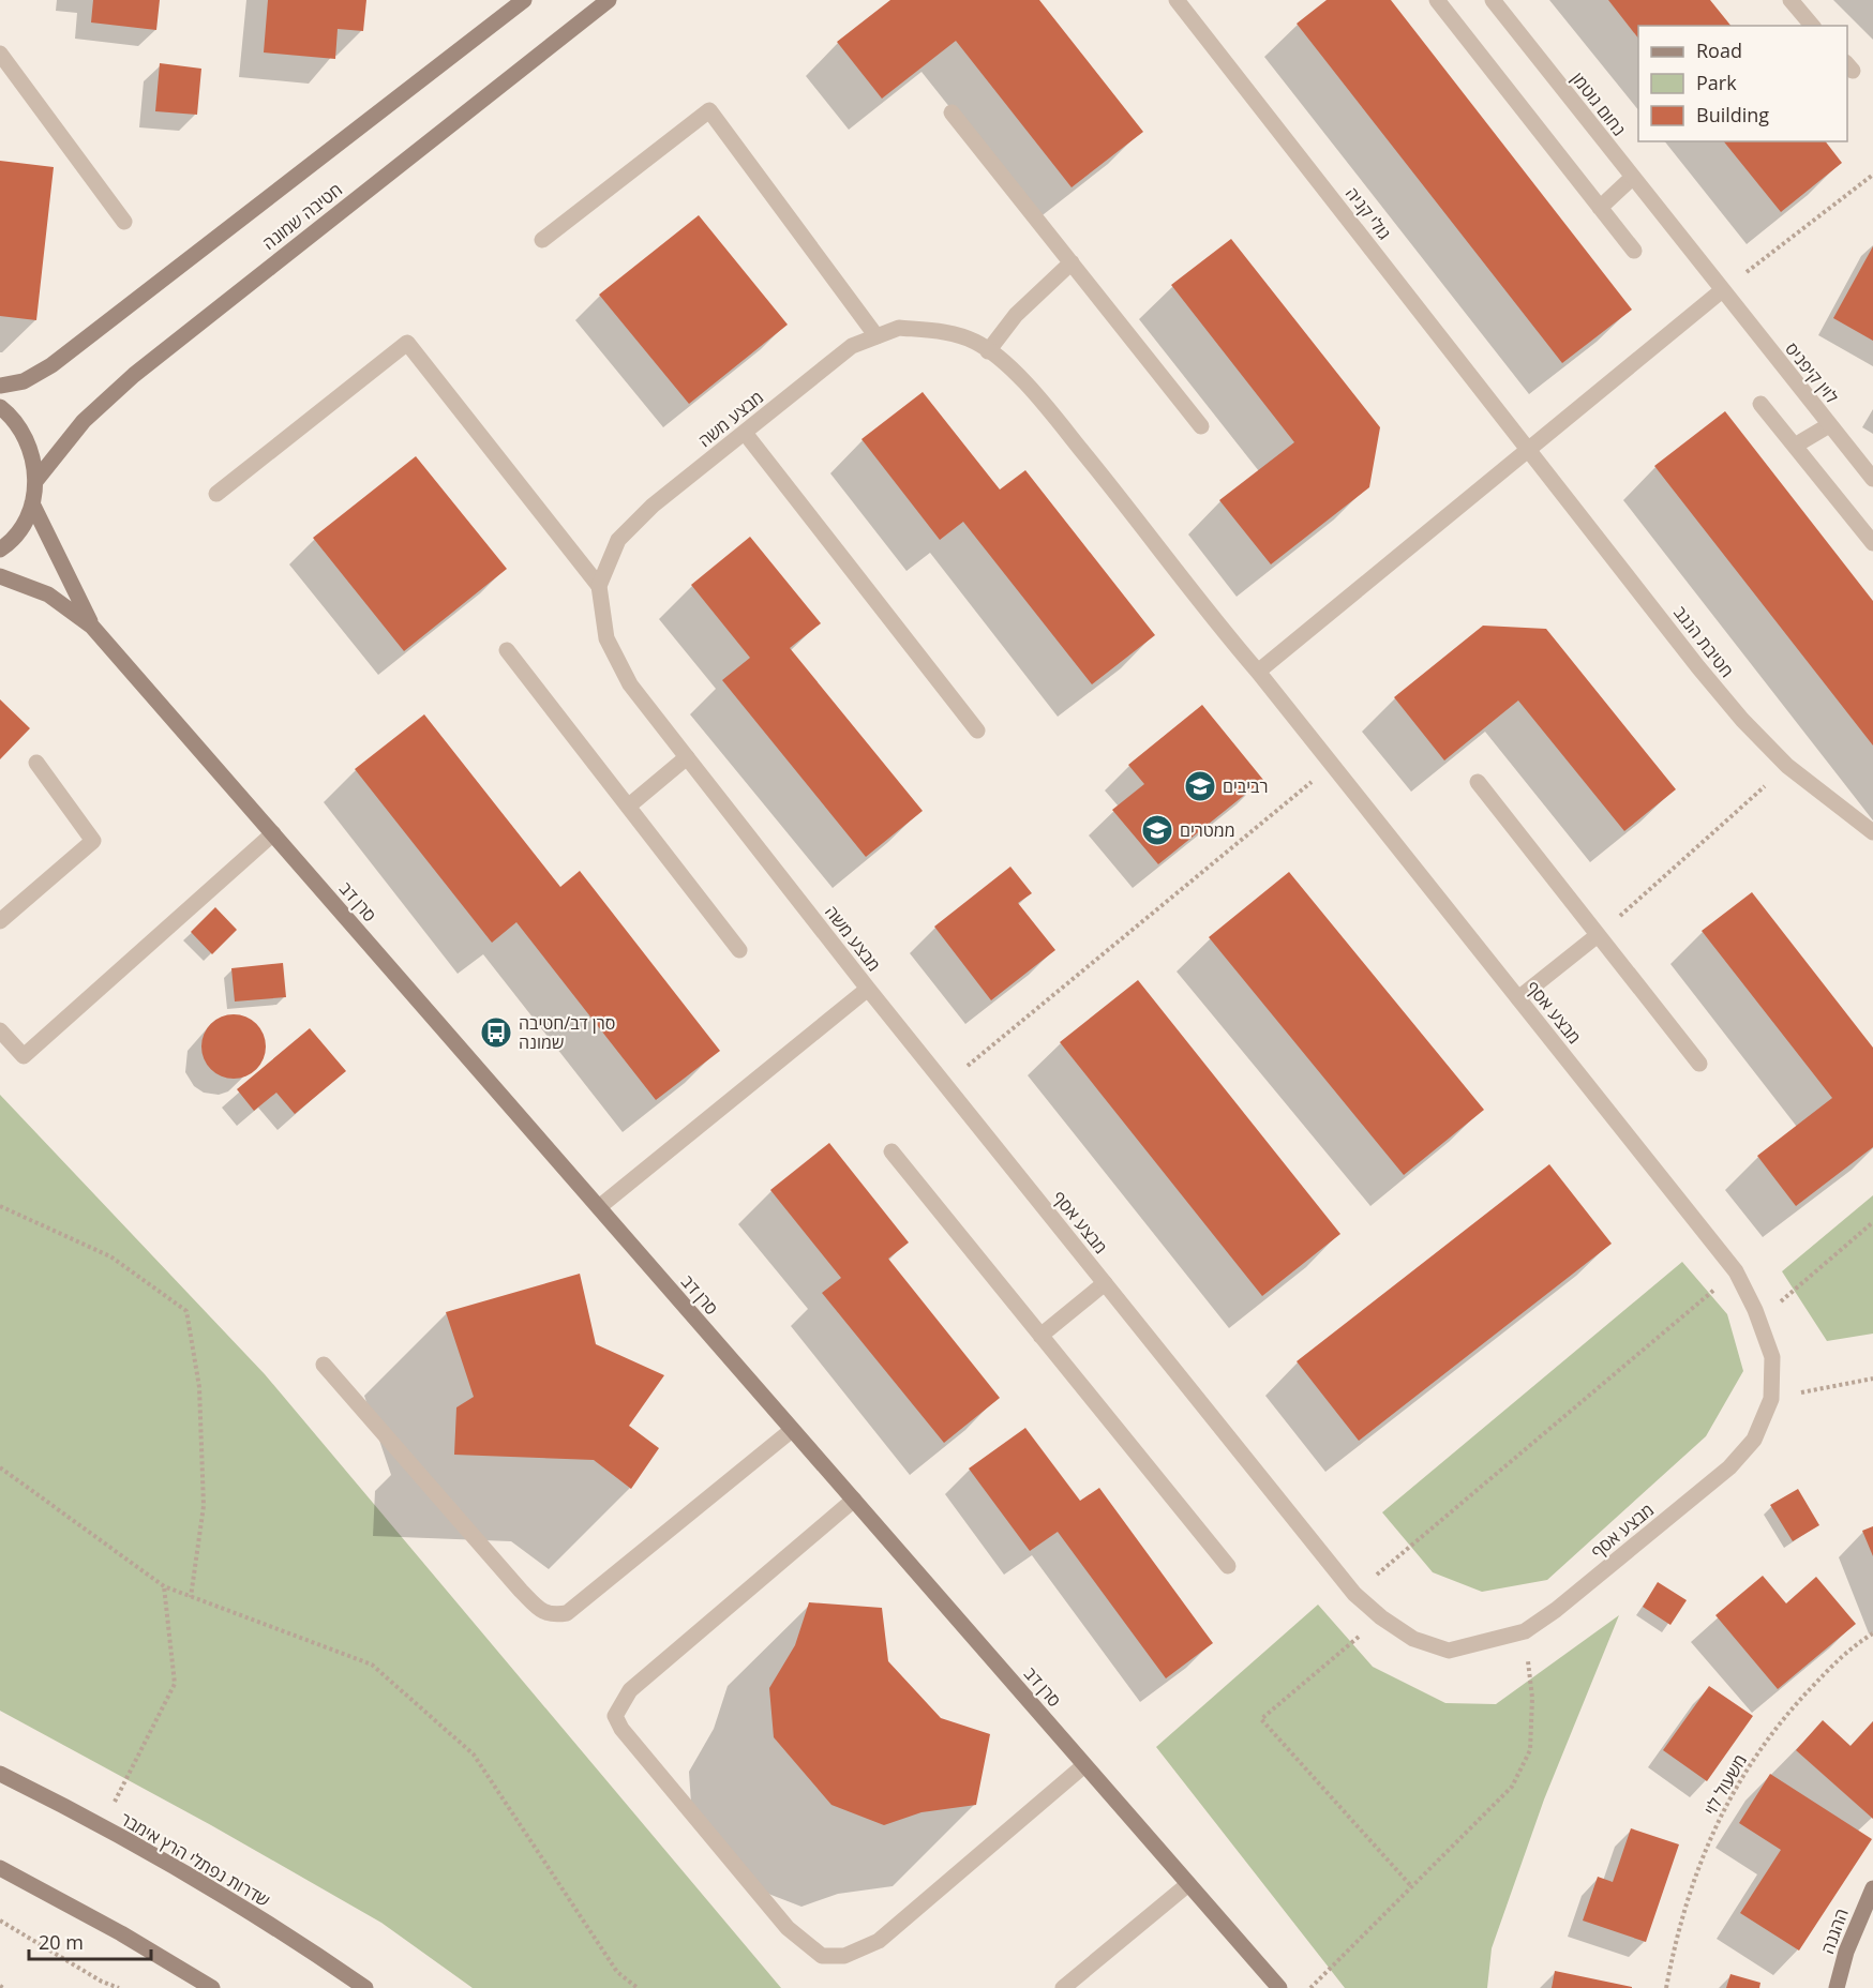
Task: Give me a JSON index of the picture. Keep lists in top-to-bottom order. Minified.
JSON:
{"streets":{"street":["נחום גוטמן","גולי קניה","חטיבה שמונה","לוין קיפניס","מבצע משה","חטיבת הנגב","סרן דב","מבצע אסף","שדרות נפתלי הרץ אימבר","ההגנה"],"path":["משעול לוי"]},"crossings":[["נחום גוטמן","לוין קיפניס"],["גולי קניה","חטיבת הנגב"],["מבצע משה","מבצע אסף"]],"places":{"school or university":["רביבים","ממטרים"],"bus stop":["סרן דב/חטיבה שמונה"]},"legend":["Road","Park","Building"],"scale_bar":"20 m"}
